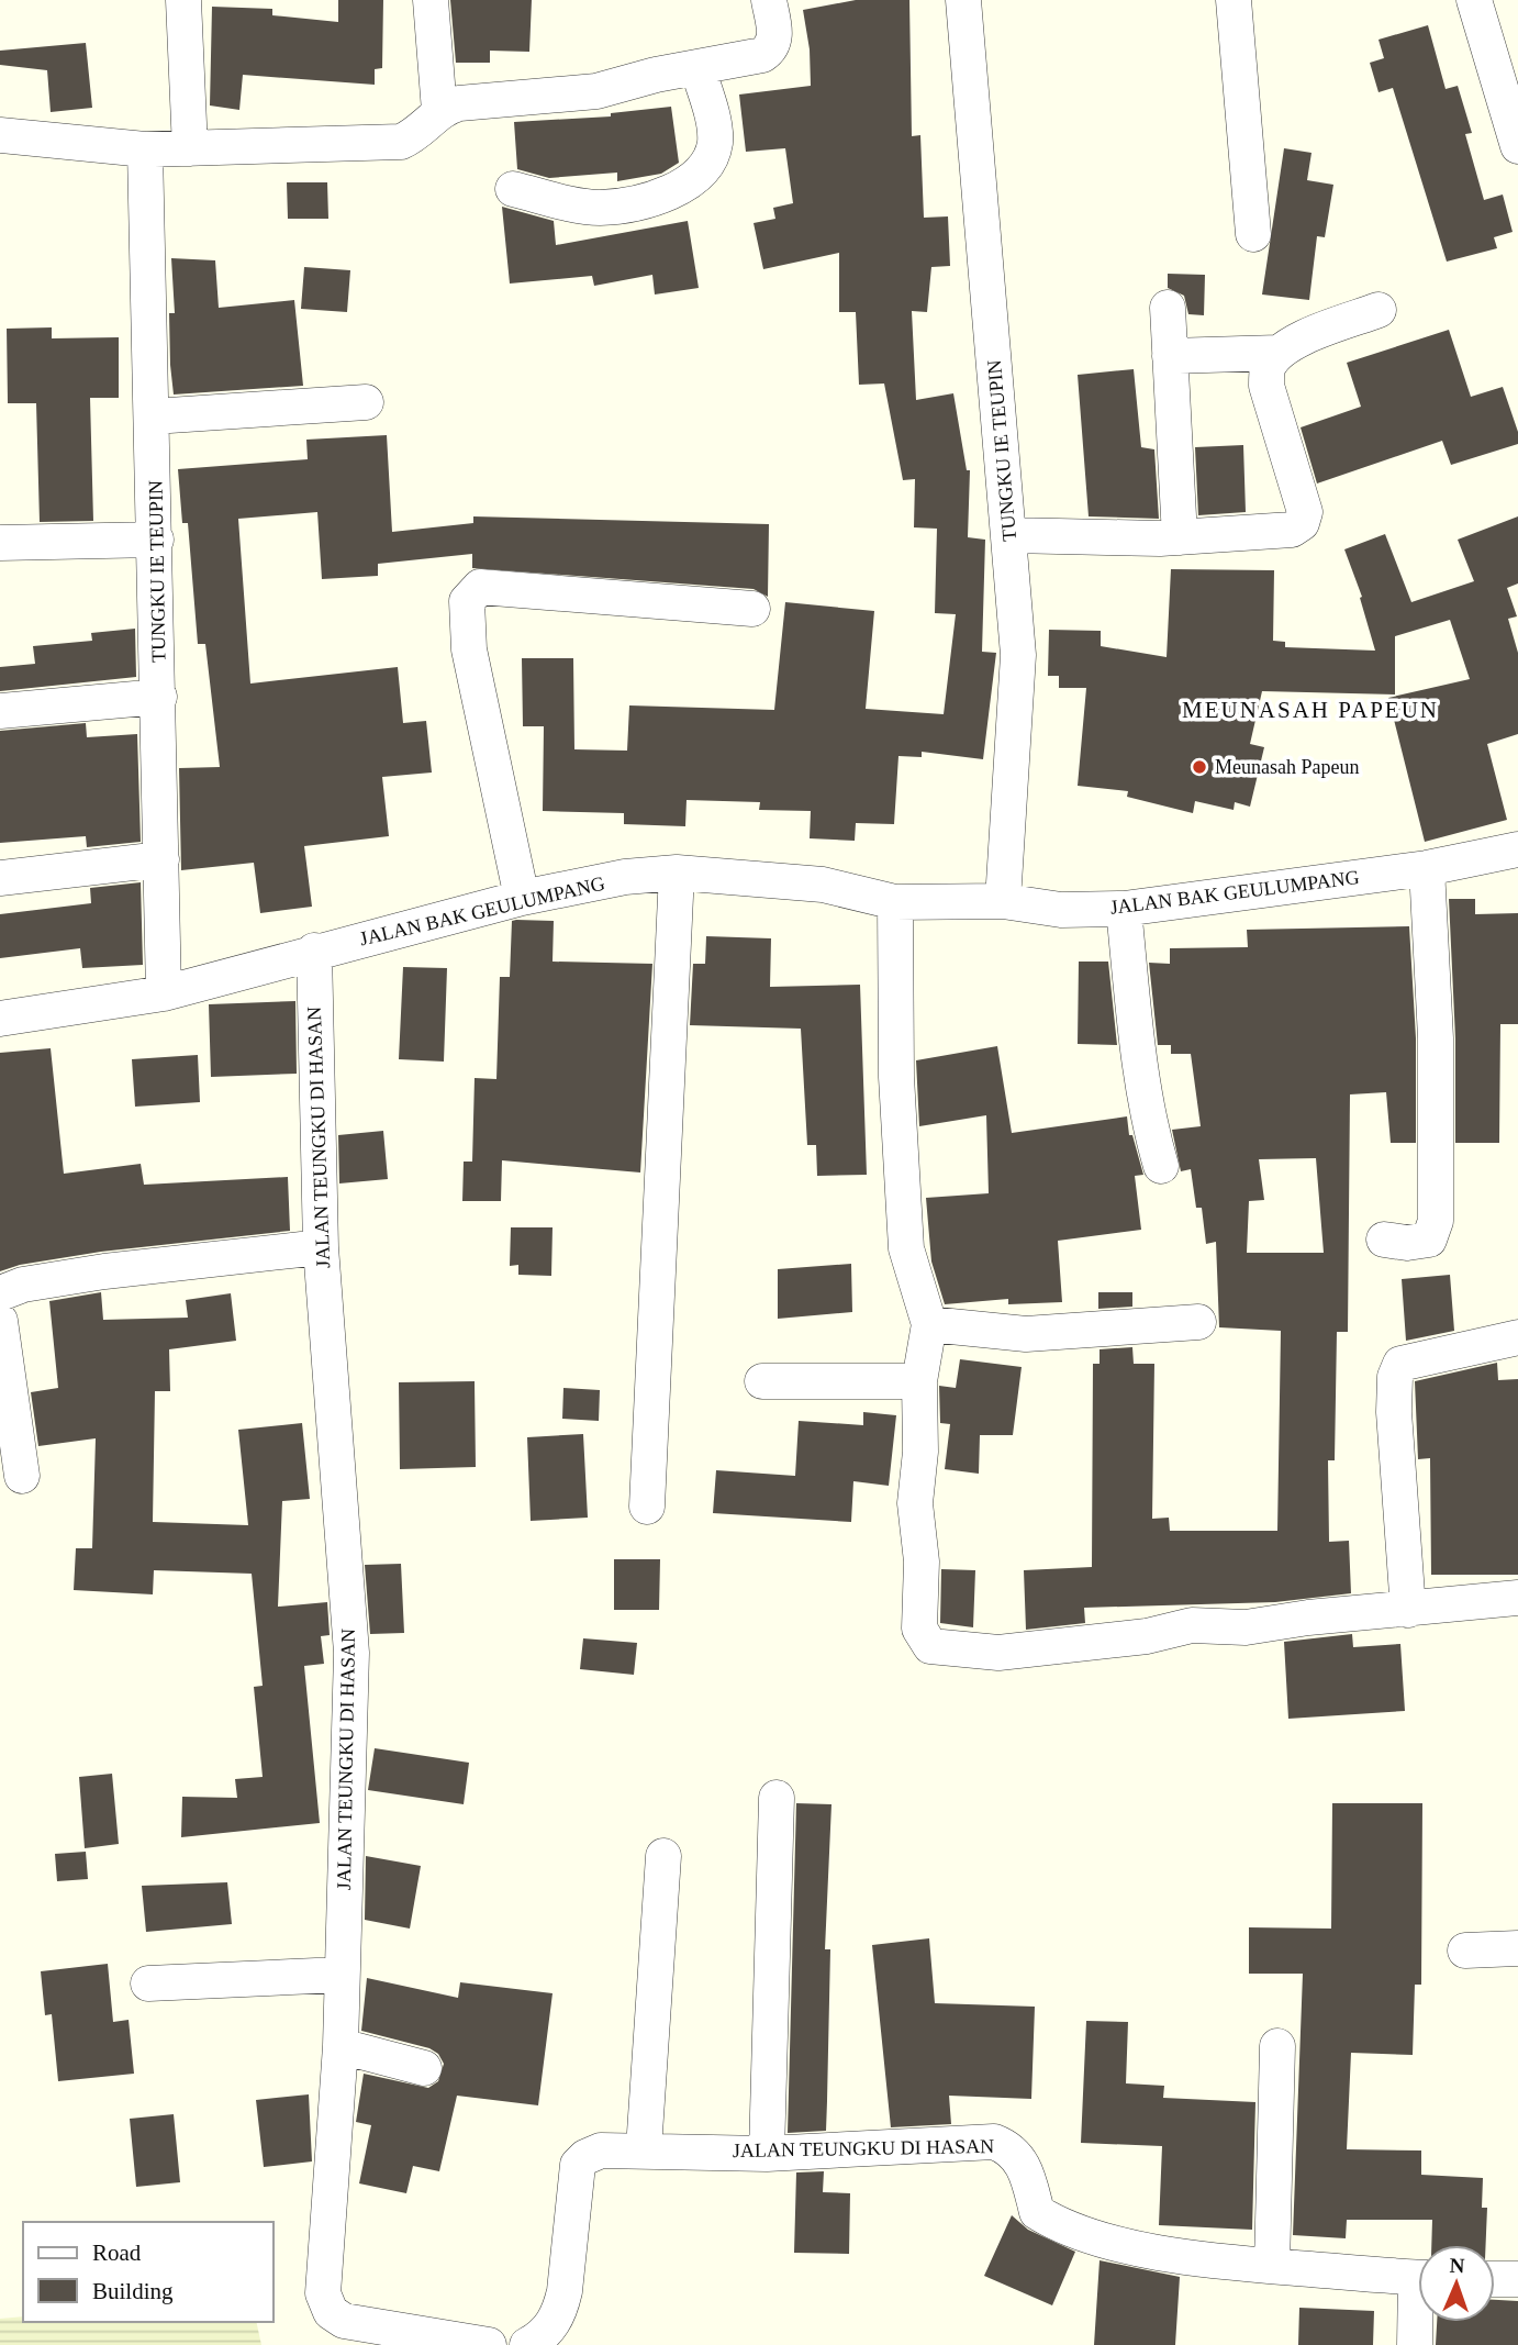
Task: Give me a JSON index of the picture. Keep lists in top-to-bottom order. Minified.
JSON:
{"streets":{"street":["TUNGKU IE TEUPIN","JALAN BAK GEULUMPANG","JALAN TEUNGKU DI HASAN"]},"crossings":[["TUNGKU IE TEUPIN","JALAN BAK GEULUMPANG"],["JALAN BAK GEULUMPANG","JALAN TEUNGKU DI HASAN"]],"districts":["MEUNASAH PAPEUN"],"places":["Meunasah Papeun"],"legend":["Road","Building"],"north":"top"}
